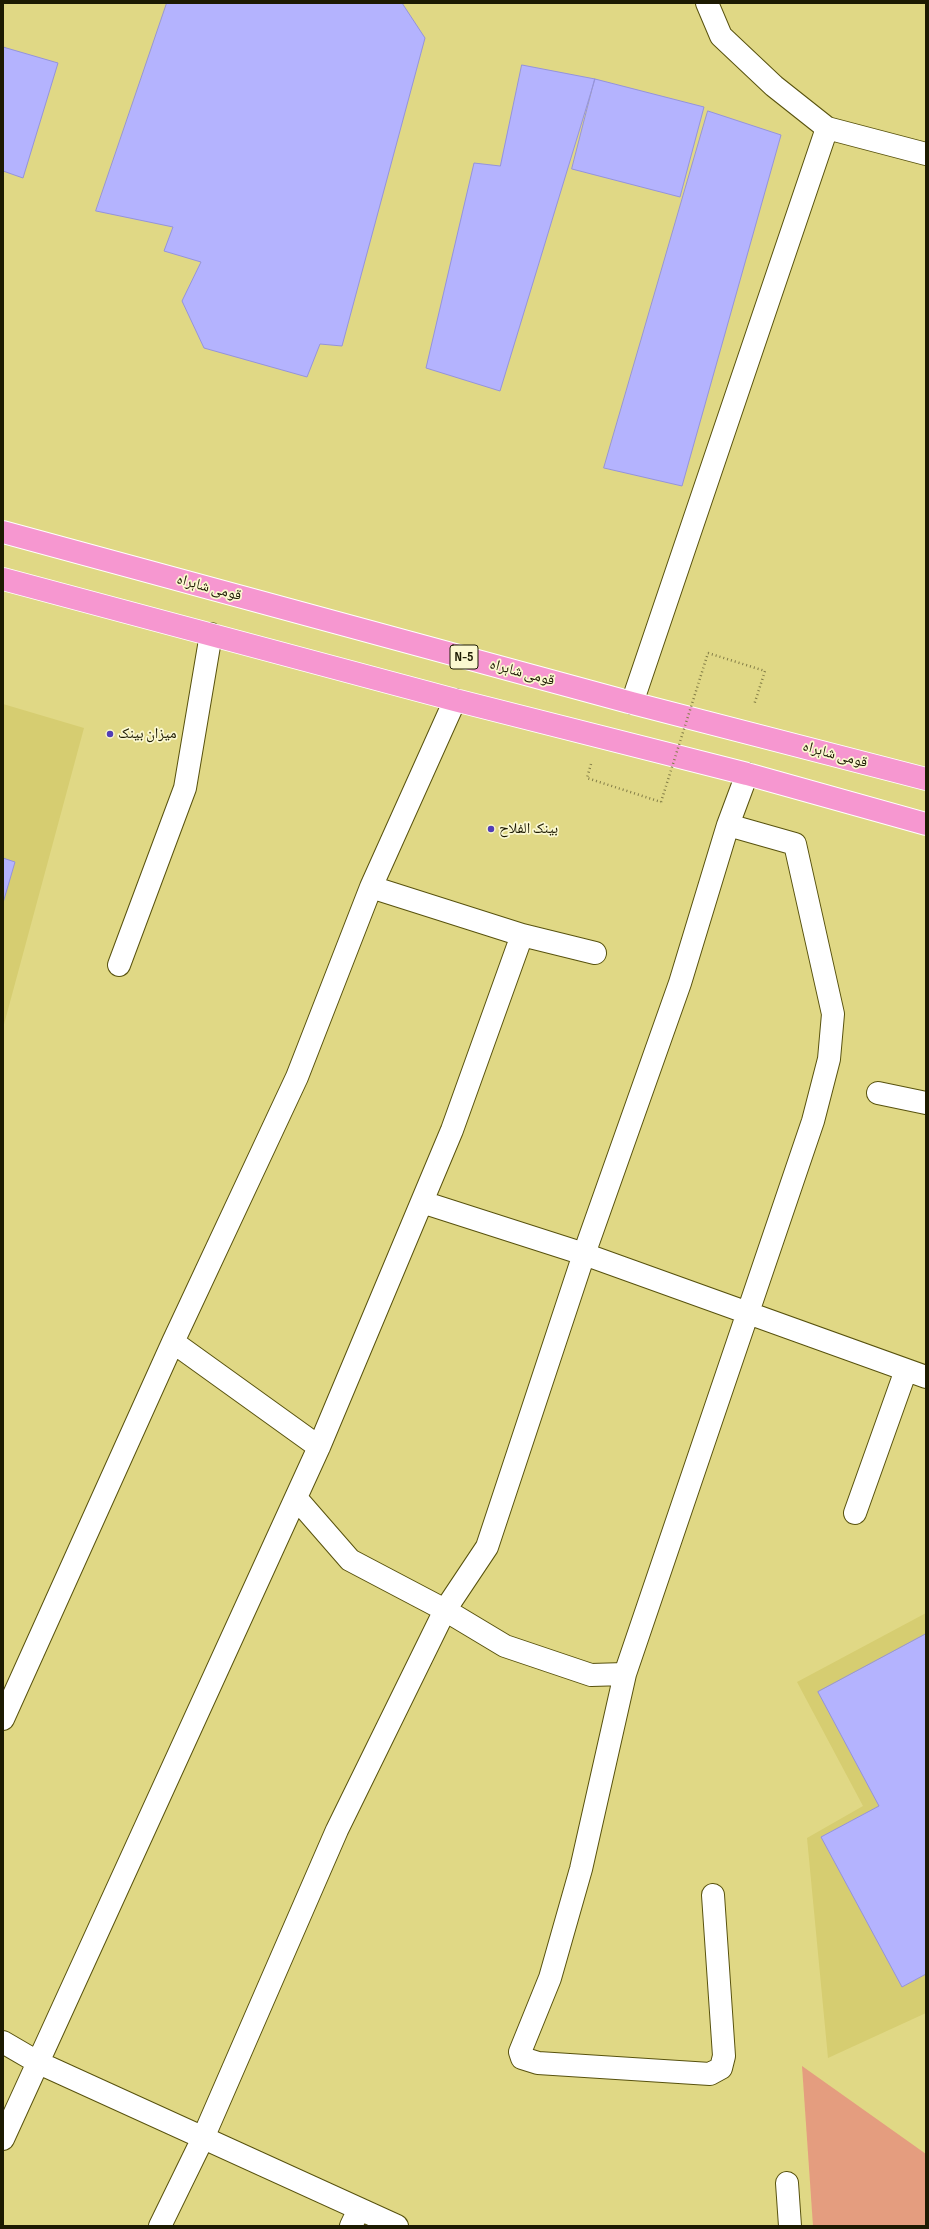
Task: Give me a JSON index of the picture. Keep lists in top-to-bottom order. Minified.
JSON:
{"streets":{"highway":["قومی شاہراہ","N-5"]},"places":["میزان بینک","بینک الفلاح"]}
